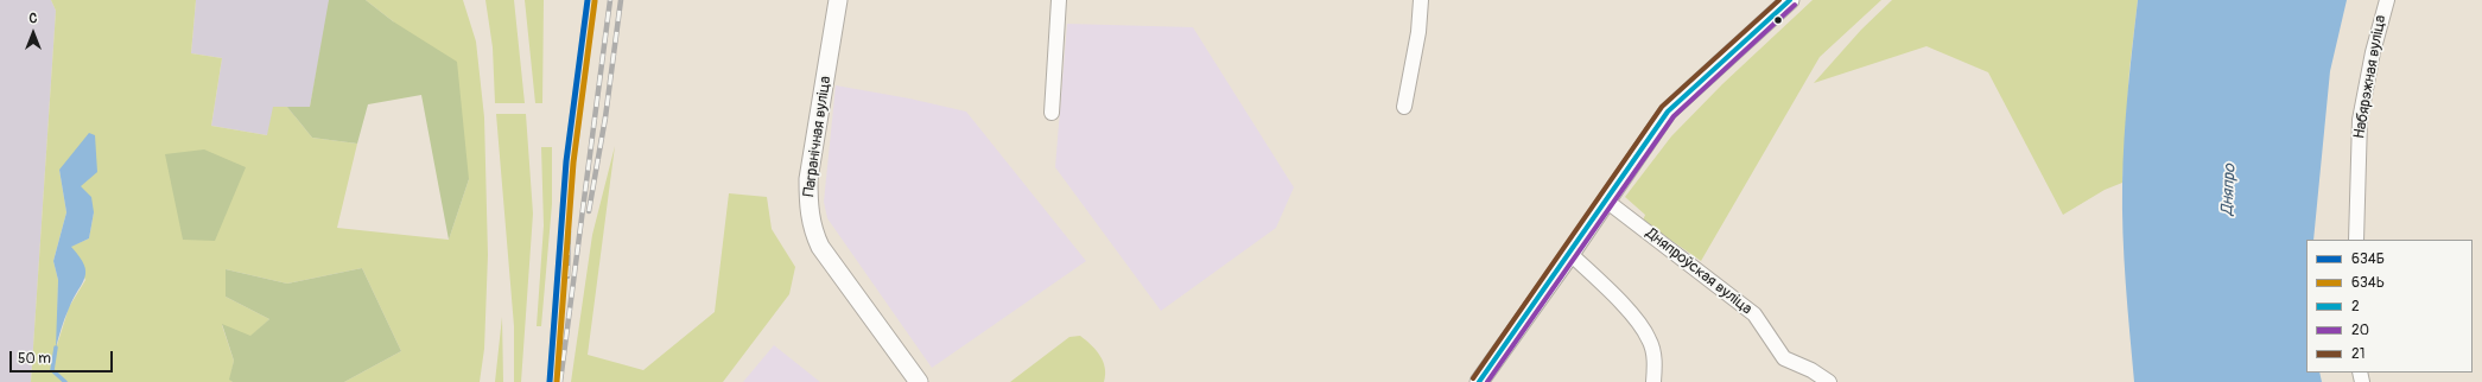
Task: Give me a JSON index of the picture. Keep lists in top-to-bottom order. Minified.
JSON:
{"streets":{"main road":["Пагранічная вуліца"],"street":["Набярэжная вуліца","Дняпроўская вуліца"]},"water":["Дняпро"],"lines":["transit line 634Б","transit line 2","transit line 21","transit line 634Ь","transit line 20"],"legend":["634Б","634Ь","2","20","21"],"scale_bar":"50 m","north":"top"}
